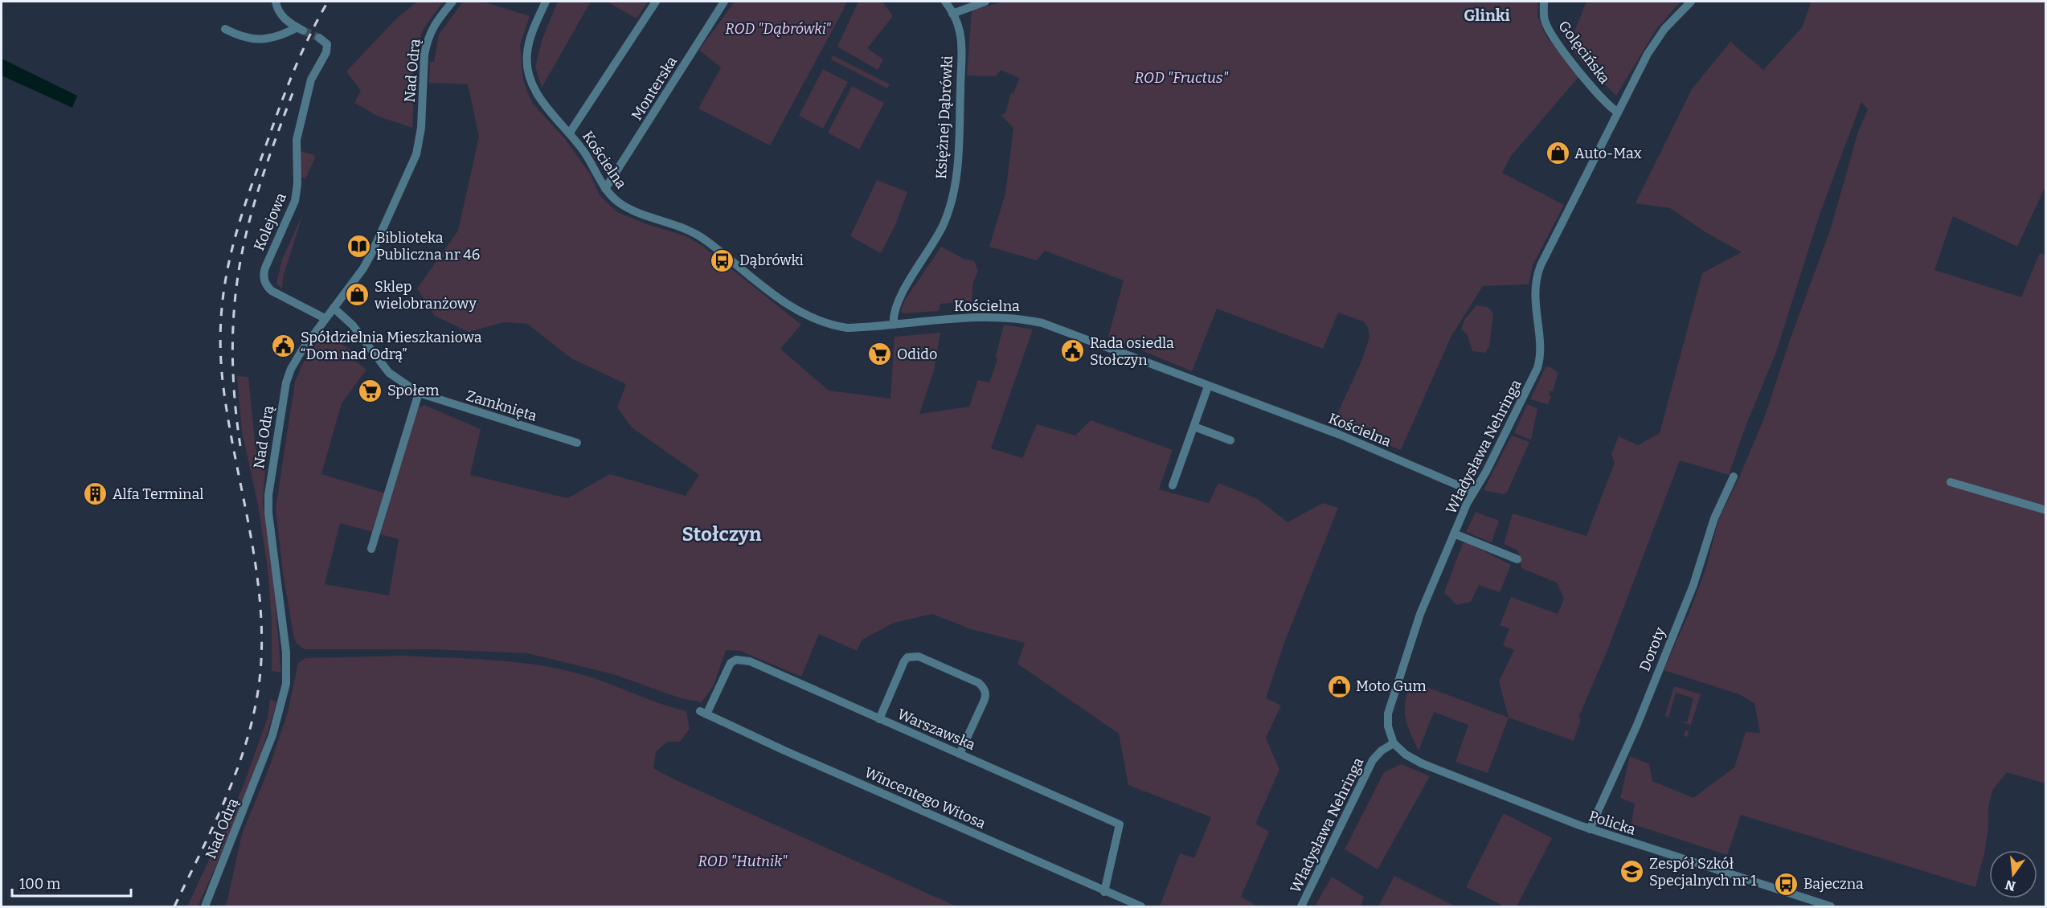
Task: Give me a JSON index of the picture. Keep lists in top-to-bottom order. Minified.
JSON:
{"streets":{"street":["Golęcińska","Nad Odrą","Monterska","Księżnej Dąbrówki","Kościelna","Kolejowa","Zamknięta","Władysława Nehringa","Doroty","Warszawska","Wincentego Witosa","Policka"]},"crossings":[["Golęcińska","Władysława Nehringa"],["Nad Odrą","Kolejowa"],["Nad Odrą","Zamknięta"],["Monterska","Kościelna"],["Księżnej Dąbrówki","Kościelna"],["Kościelna","Władysława Nehringa"],["Władysława Nehringa","Policka"],["Doroty","Policka"],["Warszawska","Wincentego Witosa"]],"districts":["Glinki","Stołczyn"],"parks":["ROD \"Dąbrówki\"","ROD \"Fructus\"","ROD \"Hutnik\""],"places":{"shop":["Auto-Max","Sklep wielobranżowy","Moto Gum"],"library":["Biblioteka Publiczna nr 46"],"bus stop":["Dąbrówki","Bajeczna"],"public building":["Spółdzielnia Mieszkaniowa “Dom nad Odrą”","Rada osiedla Stołczyn"],"supermarket":["Odido","Społem"],"building":["Alfa Terminal"],"school or university":["Zespół Szkół Specjalnych nr 1"]},"scale_bar":"100 m","north":"bottom"}
